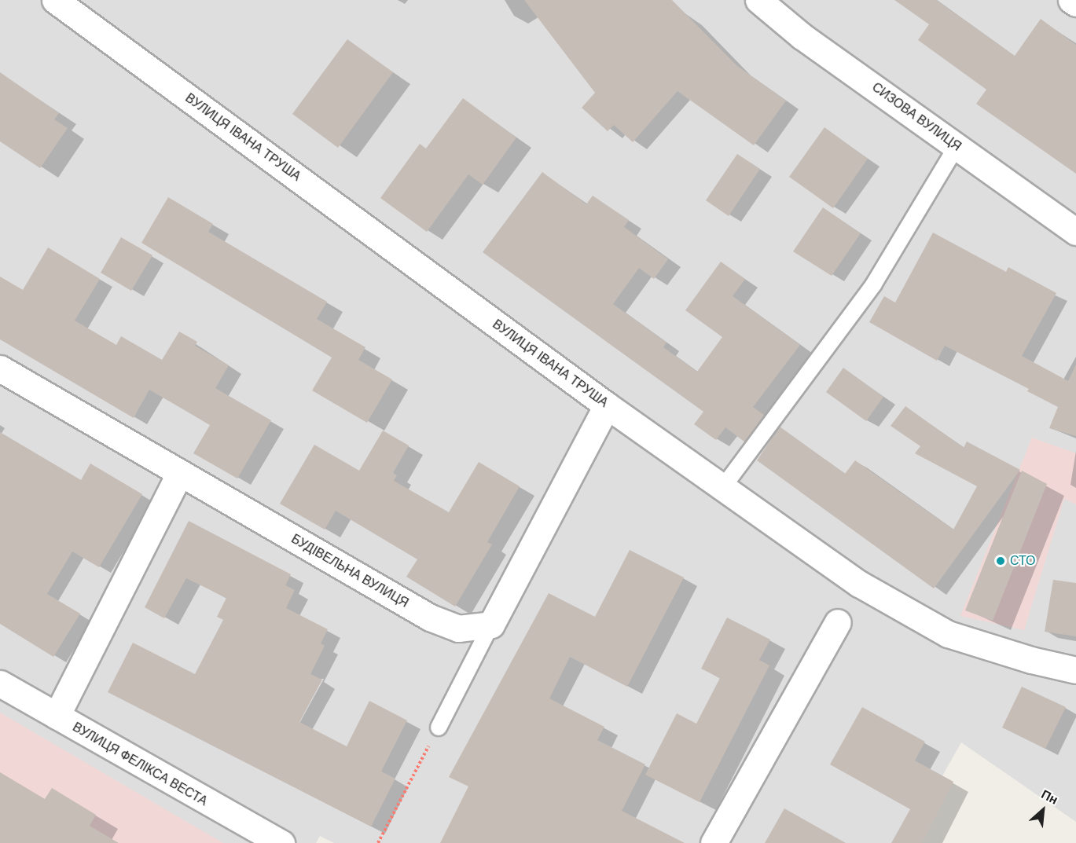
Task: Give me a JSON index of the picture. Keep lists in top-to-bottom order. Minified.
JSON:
{"streets":{"street":["СИЗОВА ВУЛИЦЯ","ВУЛИЦЯ ІВАНА ТРУША","БУДІВЕЛЬНА ВУЛИЦЯ","ВУЛИЦЯ ФЕЛІКСА ВЕСТА"]},"places":["СТО"],"north":"top right"}
